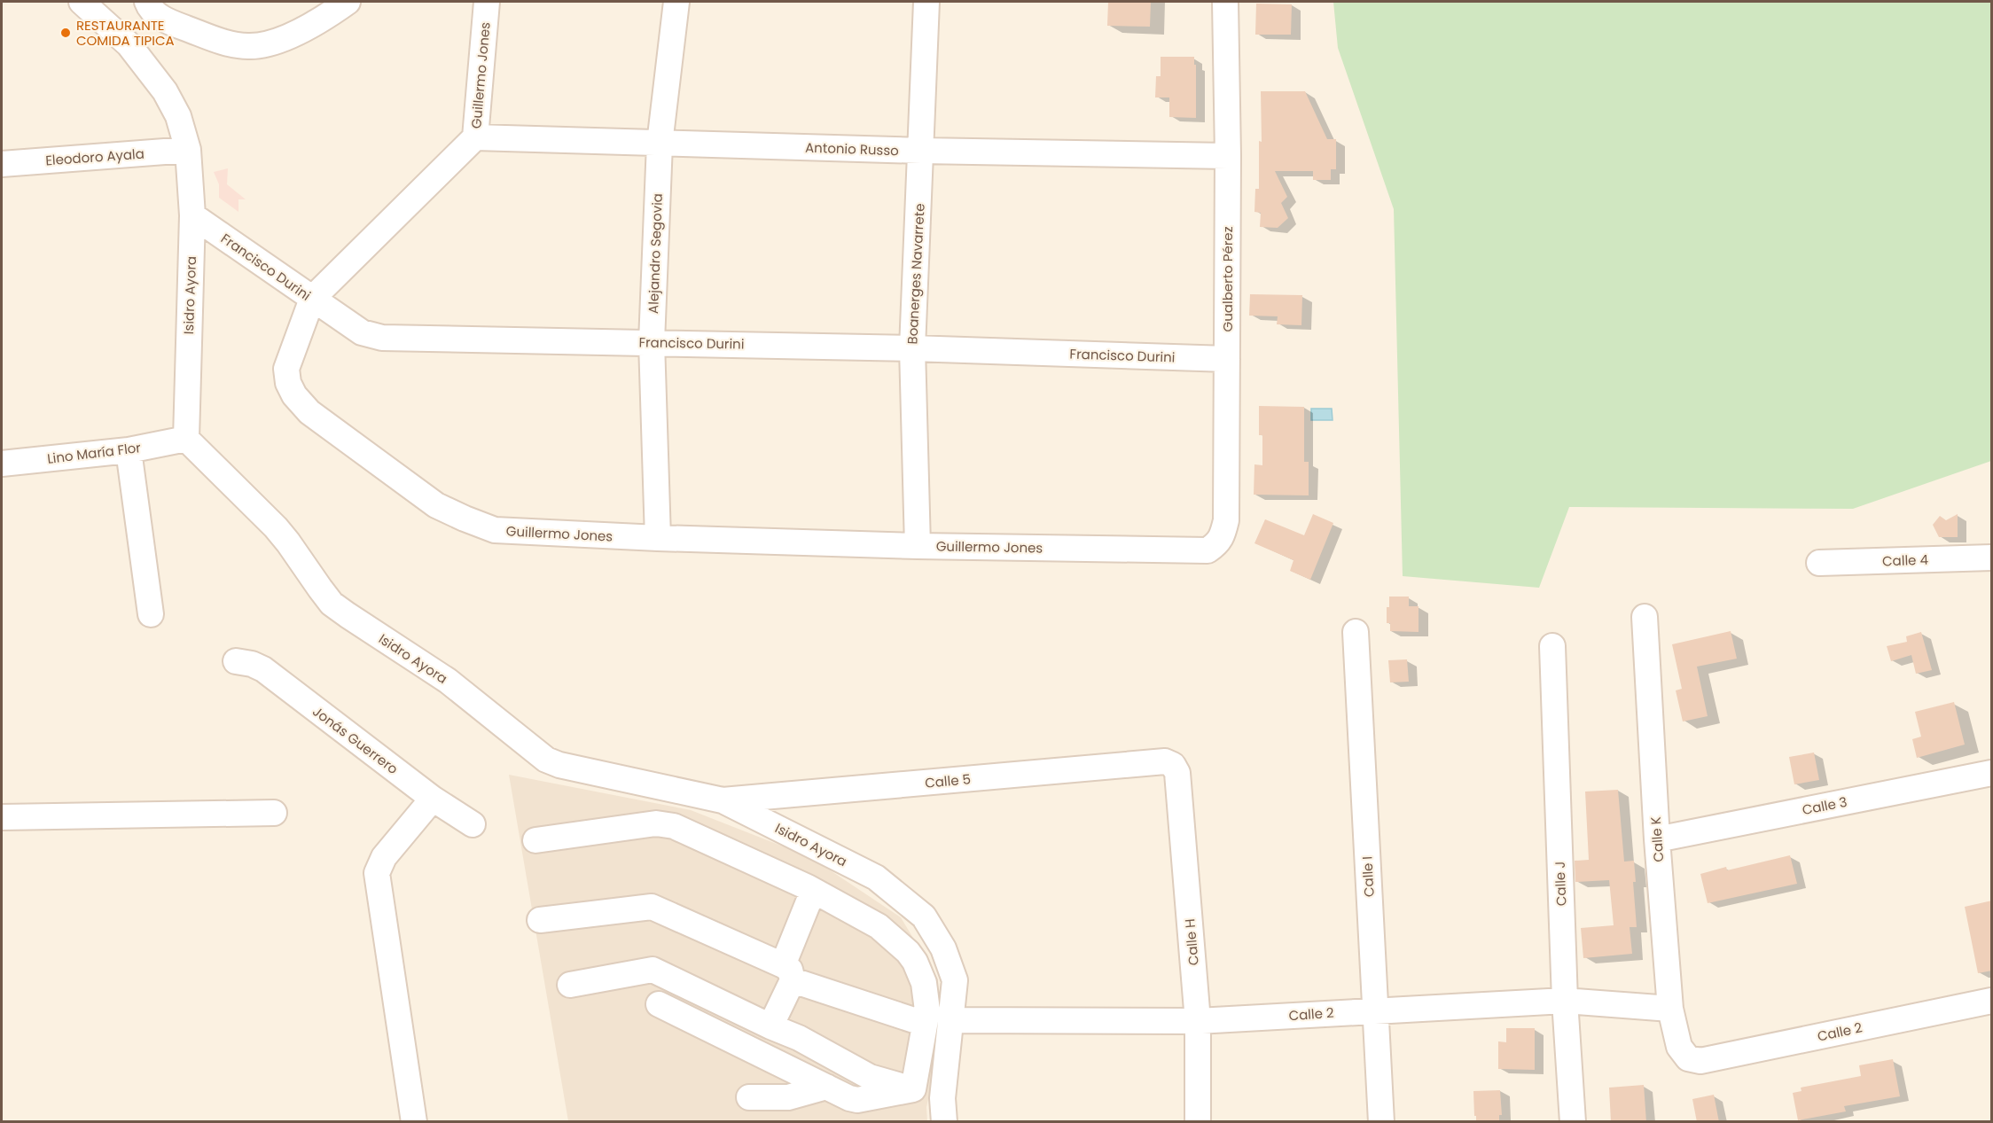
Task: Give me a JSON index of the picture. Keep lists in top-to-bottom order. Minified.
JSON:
{"streets":{"street":["Guillermo Jones","Antonio Russo","Eleodoro Ayala","Alejandro Segovia","Francisco Durini","Boanerges Navarrete","Gualberto Pérez","Isidro Ayora","Lino María Flor","Calle 4","Jonás Guerrero","Calle 5","Calle 3","Calle K","Calle I","Calle J","Calle H","Calle 2"]},"crossings":[["Guillermo Jones","Antonio Russo"],["Guillermo Jones","Alejandro Segovia"],["Guillermo Jones","Francisco Durini"],["Guillermo Jones","Boanerges Navarrete"],["Guillermo Jones","Gualberto Pérez"],["Antonio Russo","Alejandro Segovia"],["Antonio Russo","Boanerges Navarrete"],["Antonio Russo","Gualberto Pérez"],["Eleodoro Ayala","Isidro Ayora"],["Alejandro Segovia","Francisco Durini"],["Francisco Durini","Boanerges Navarrete"],["Francisco Durini","Gualberto Pérez"],["Francisco Durini","Isidro Ayora"],["Isidro Ayora","Lino María Flor"],["Isidro Ayora","Calle 5"],["Isidro Ayora","Calle 2"],["Calle 5","Calle H"],["Calle 3","Calle K"],["Calle K","Calle 2"],["Calle I","Calle 2"],["Calle J","Calle 2"],["Calle H","Calle 2"]],"places":["RESTAURANTE COMIDA TIPICA"]}
